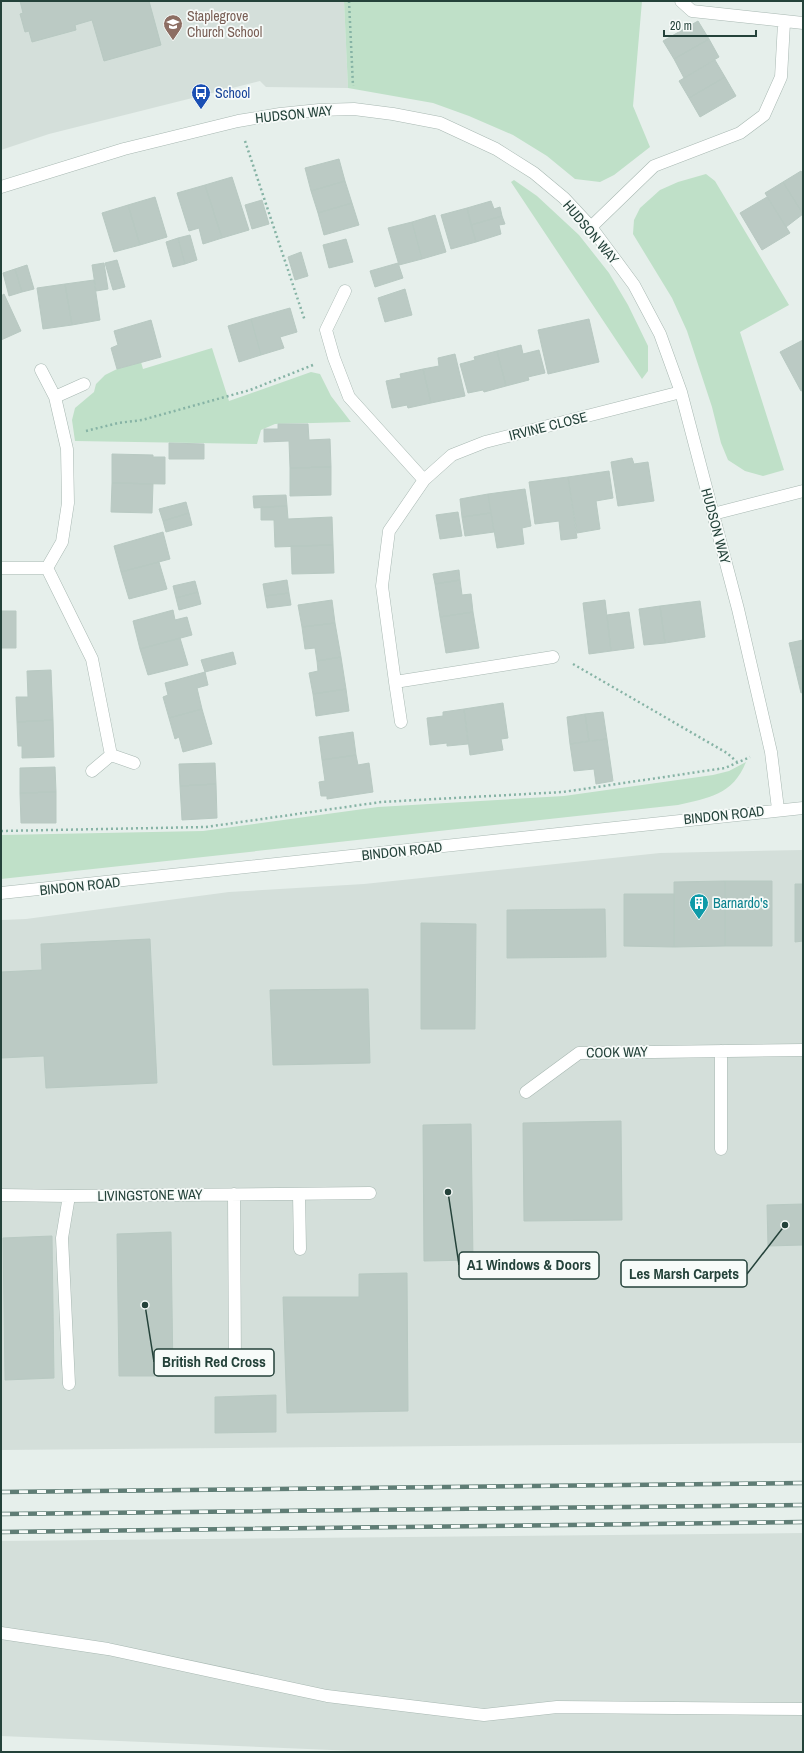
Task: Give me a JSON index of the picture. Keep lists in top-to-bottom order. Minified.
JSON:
{"streets":{"street":["HUDSON WAY","IRVINE CLOSE","BINDON ROAD","COOK WAY","LIVINGSTONE WAY"]},"crossings":[["HUDSON WAY","IRVINE CLOSE"],["HUDSON WAY","BINDON ROAD"]],"places":{"school or university":["Staplegrove Church School"],"bus stop":["School"],"building":["Barnardo's"],"other":["A1 Windows & Doors","Les Marsh Carpets","British Red Cross"]},"scale_bar":"20 m"}
